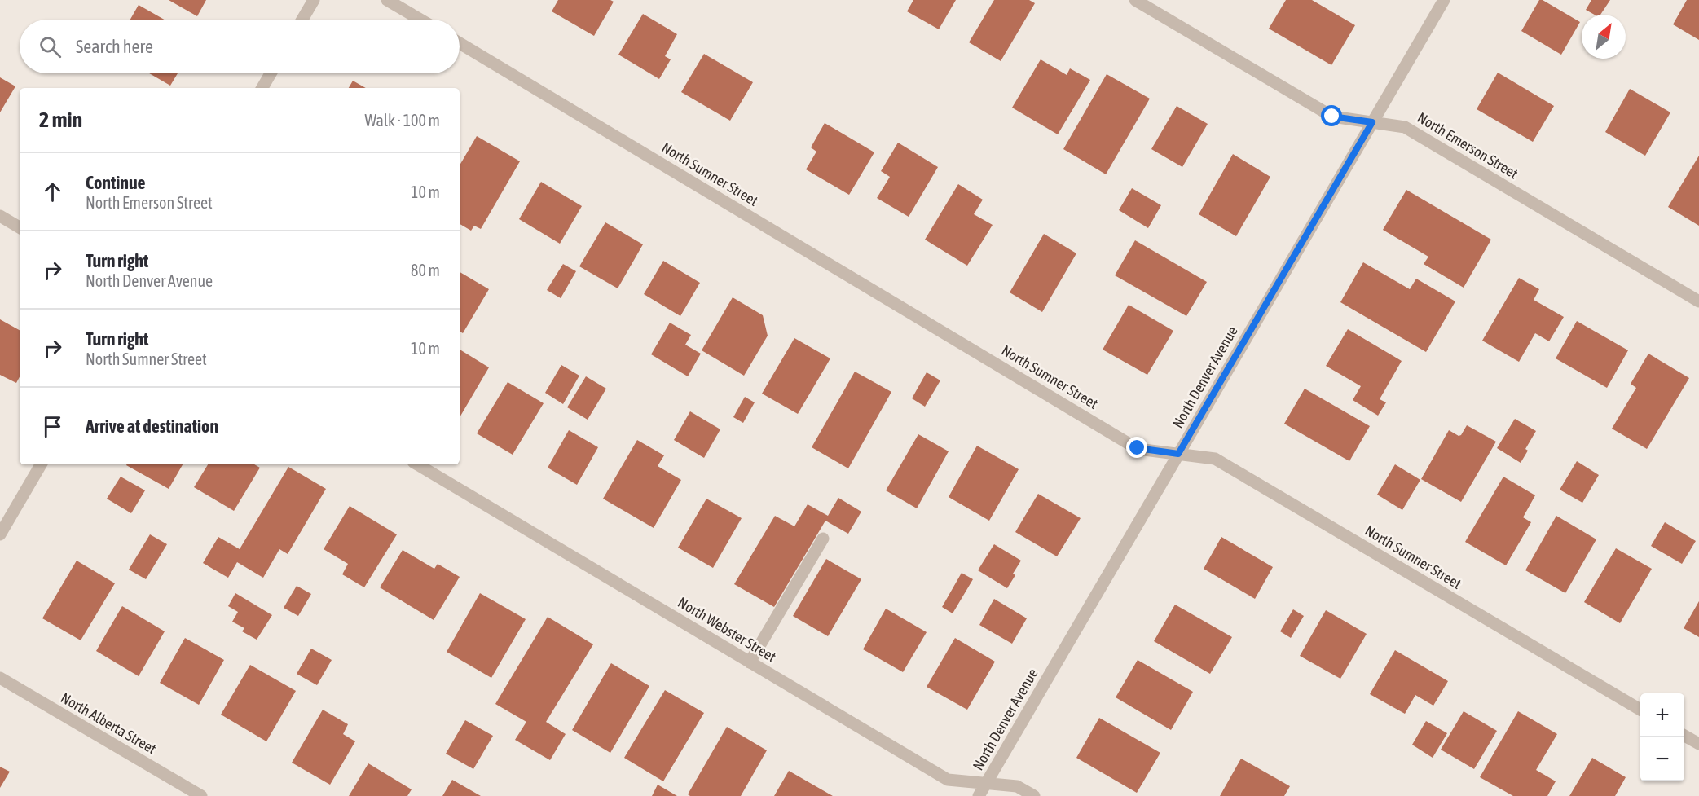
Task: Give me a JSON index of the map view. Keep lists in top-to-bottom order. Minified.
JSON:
{"streets":{"street":["North Emerson Street","North Sumner Street","North Denver Avenue","North Webster Street","North Alberta Street"]},"crossings":[["North Emerson Street","North Denver Avenue"],["North Sumner Street","North Denver Avenue"],["North Denver Avenue","North Webster Street"]],"north":"top right","page":{"search":"Search here","heading":["2 min","Walk · 100 m"],"list":[["Continue","North Emerson Street","10 m"],["Turn right","North Denver Avenue","80 m"],["Turn right","North Sumner Street","10 m"],"Arrive at destination"],"map_buttons":["+","−"]}}
